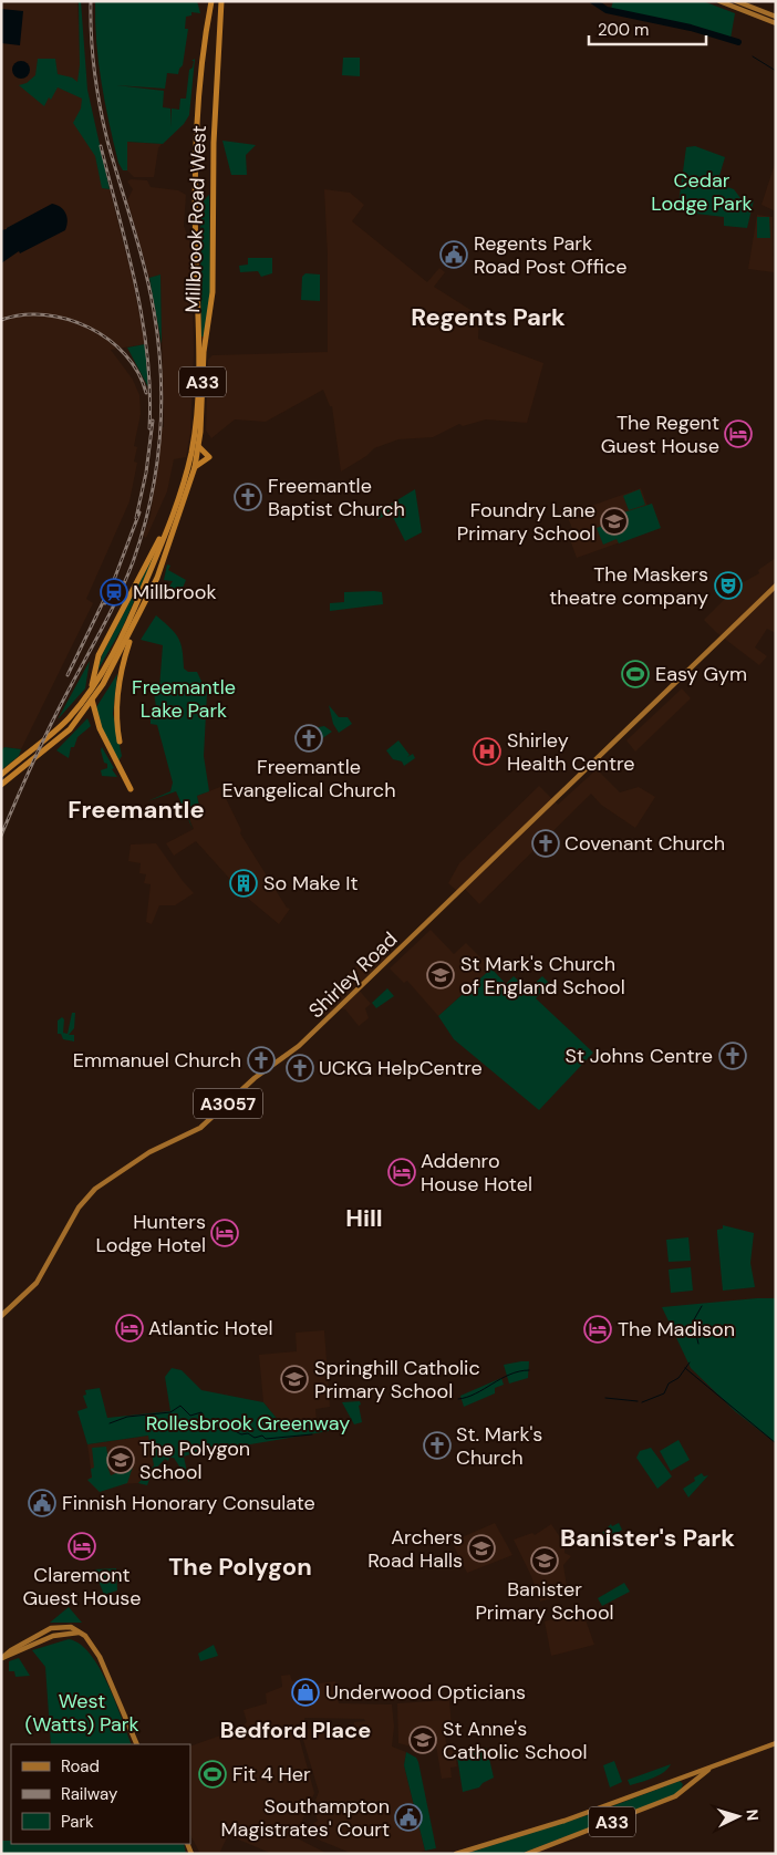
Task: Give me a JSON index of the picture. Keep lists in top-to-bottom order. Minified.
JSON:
{"streets":{"highway":["Millbrook Road West","A33"],"main road":["Shirley Road","A3057"]},"districts":["Regents Park","Freemantle","Hill","Banister's Park","The Polygon","Bedford Place"],"parks":["Cedar Lodge Park","Freemantle Lake Park","Rollesbrook Greenway","West (Watts) Park"],"places":{"public building":["Regents Park Road Post Office","Finnish Honorary Consulate","Southampton Magistrates' Court"],"hotel":["The Regent Guest House","Addenro House Hotel","Hunters Lodge Hotel","Atlantic Hotel","The Madison","Claremont Guest House"],"church":["Freemantle Baptist Church","Freemantle Evangelical Church","Covenant Church","St Johns Centre","Emmanuel Church","UCKG HelpCentre","St. Mark's Church"],"school or university":["Foundry Lane Primary School","St Mark's Church of England School","Springhill Catholic Primary School","The Polygon School","Archers Road Halls","Banister Primary School","St Anne's Catholic School"],"theatre":["The Maskers theatre company"],"station":["Millbrook"],"sports":["Easy Gym","Fit 4 Her"],"hospital":["Shirley Health Centre"],"building":["So Make It"],"shop":["Underwood Opticians"]},"legend":["Road","Railway","Park"],"scale_bar":"200 m","north":"right"}
